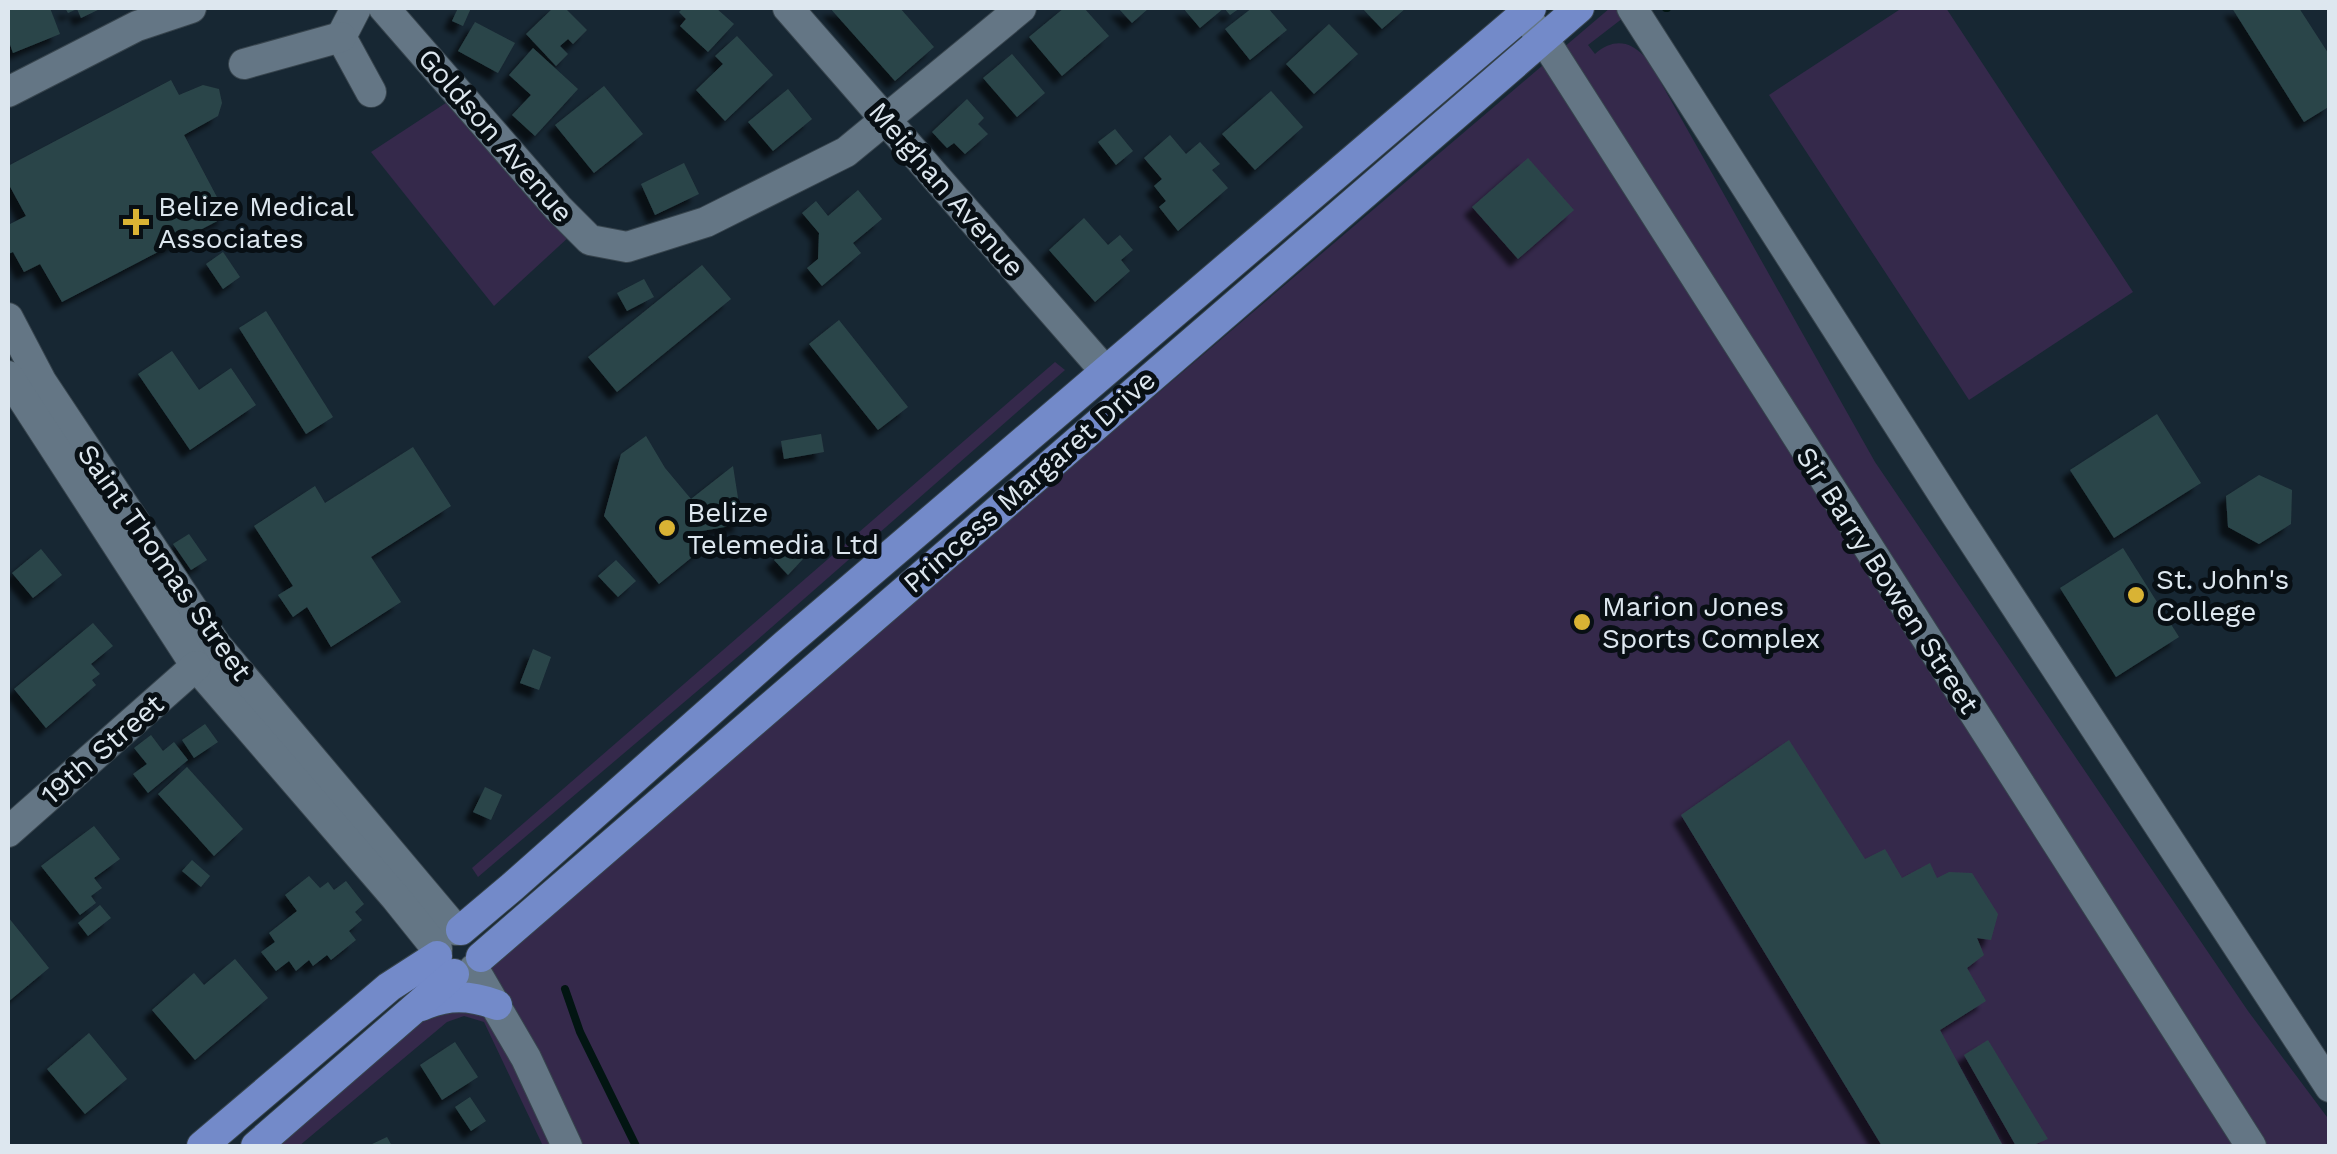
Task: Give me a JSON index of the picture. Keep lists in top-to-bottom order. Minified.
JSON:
{"streets":{"main road":["Princess Margaret Drive"],"street":["Goldson Avenue","Meighan Avenue","Saint Thomas Street","Sir Barry Bowen Street","19th Street"]},"crossings":[["Goldson Avenue","Meighan Avenue"],["Meighan Avenue","Princess Margaret Drive"],["Princess Margaret Drive","Saint Thomas Street"],["Princess Margaret Drive","Sir Barry Bowen Street"],["Saint Thomas Street","19th Street"]],"places":{"health":["Belize Medical Associates"],"other":["Belize Telemedia Ltd","St. John's College","Marion Jones Sports Complex"]}}
